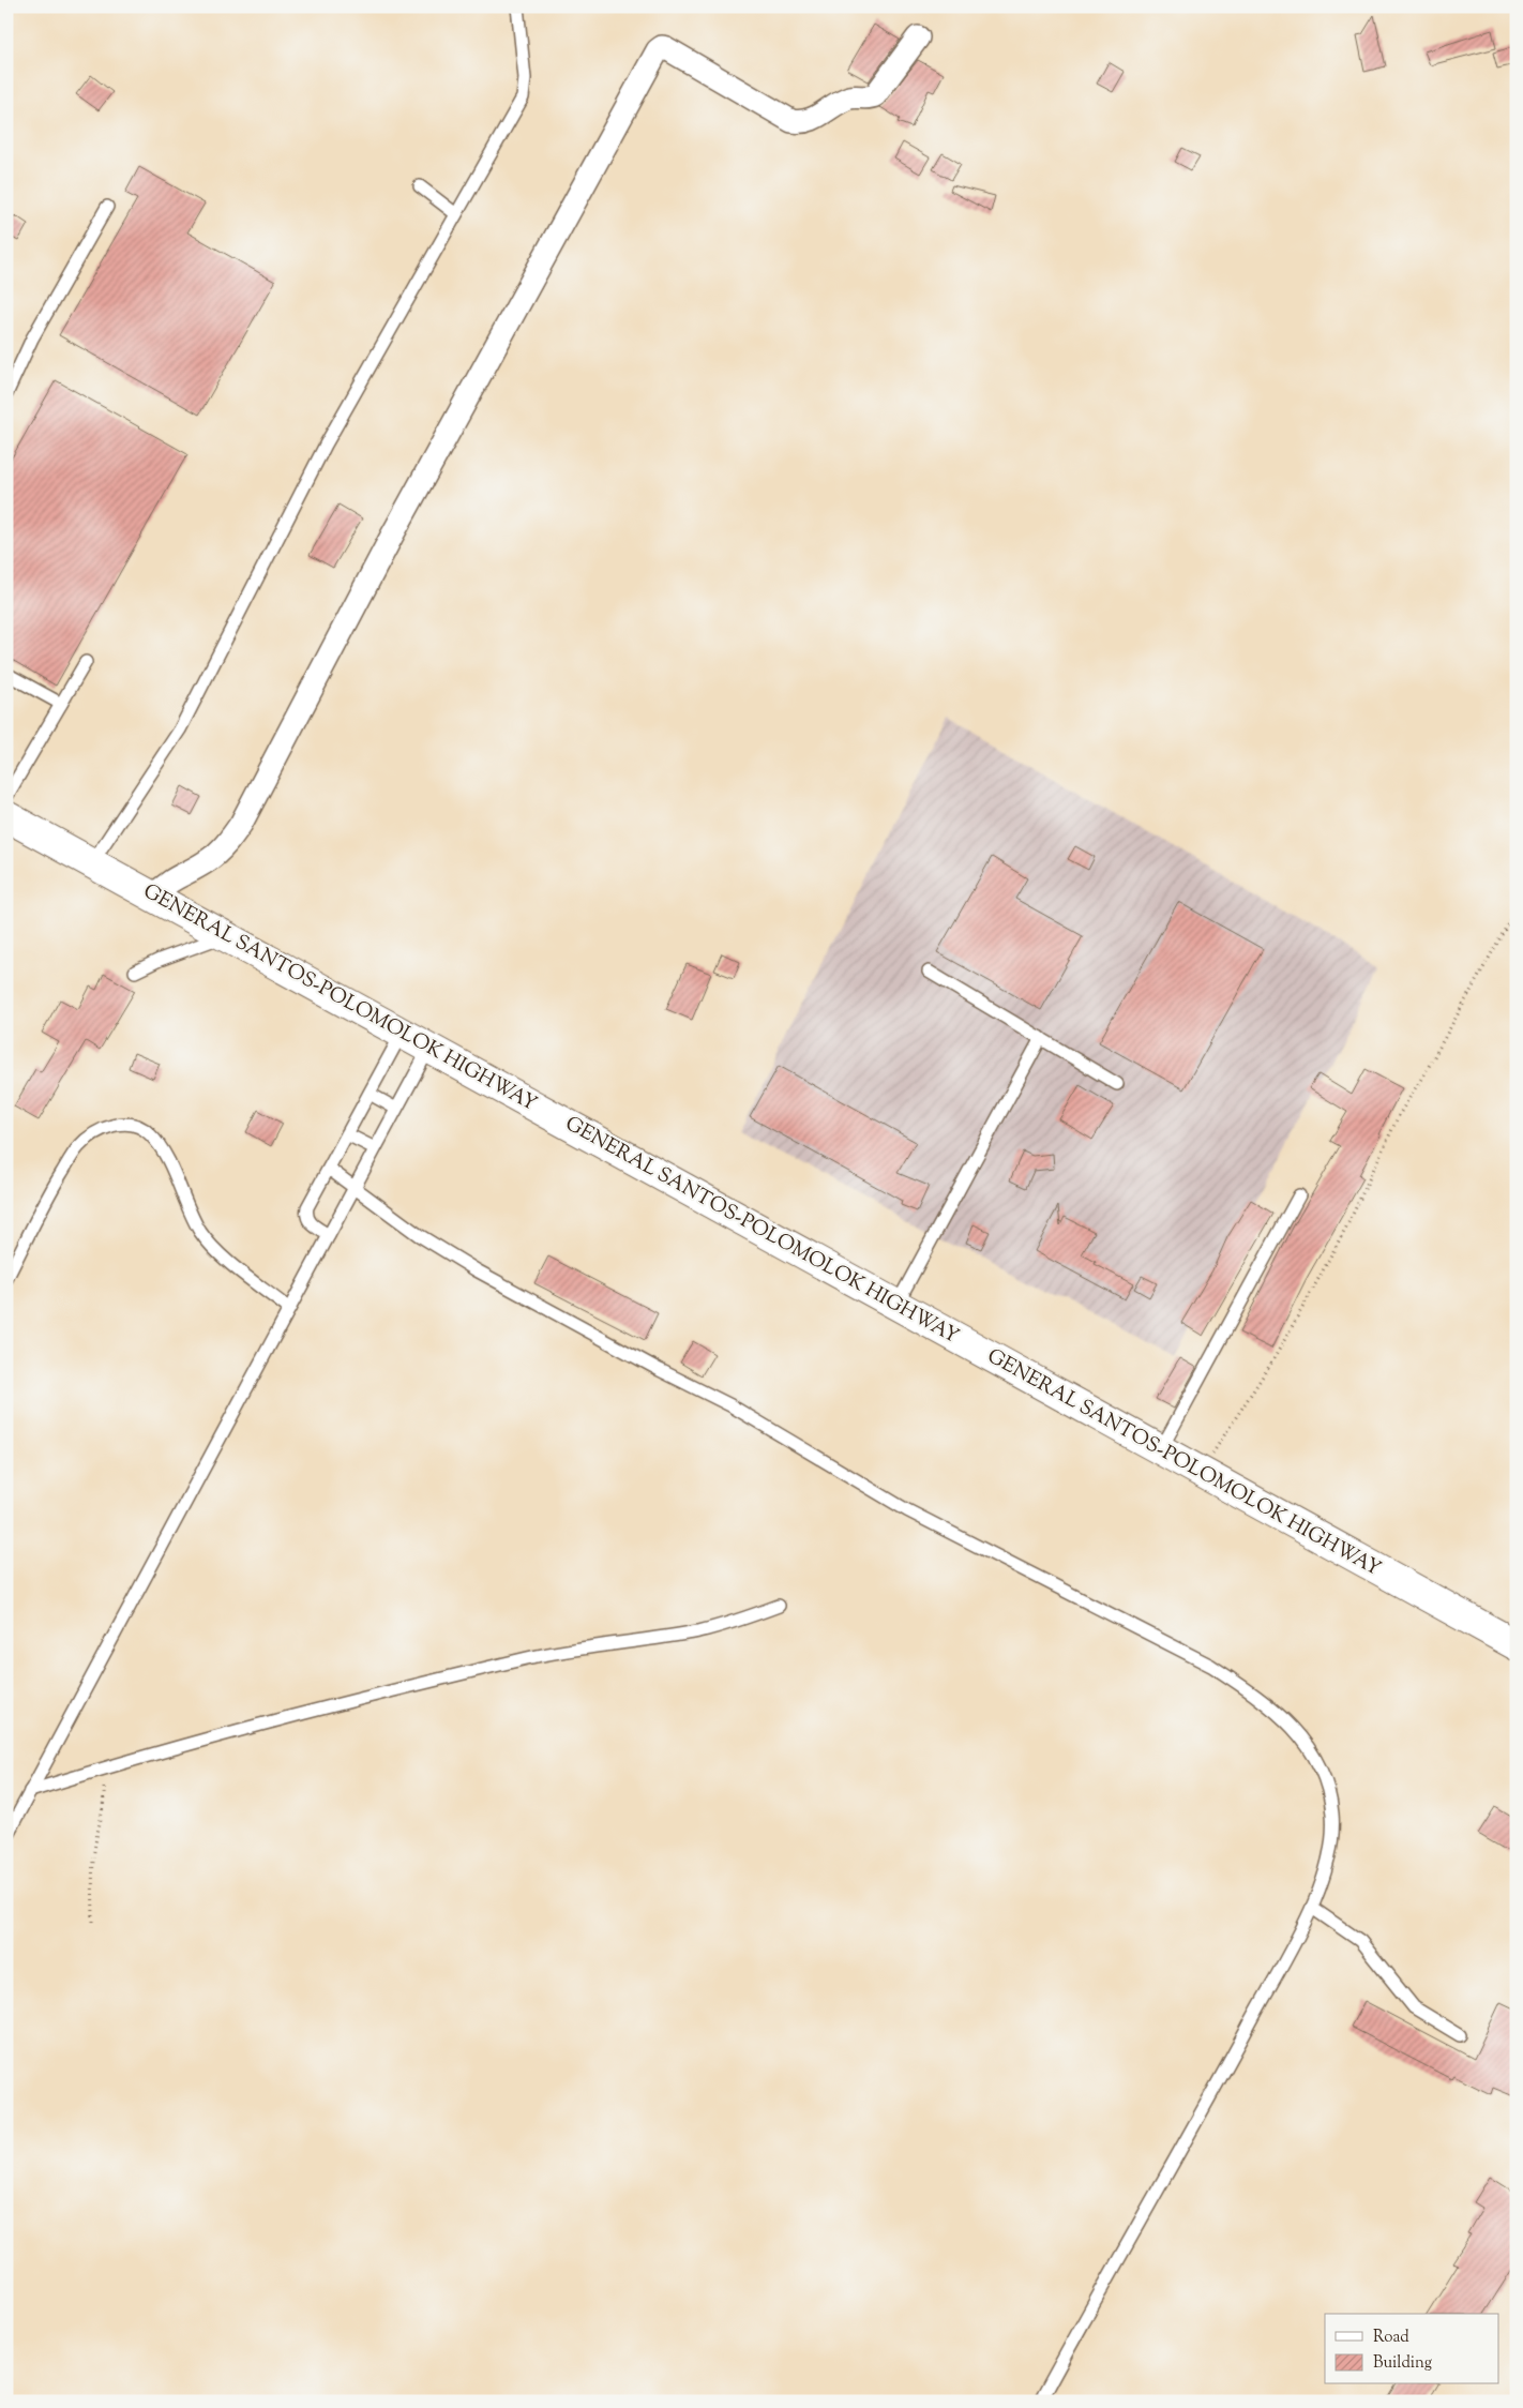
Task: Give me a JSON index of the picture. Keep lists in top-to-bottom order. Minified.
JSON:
{"streets":{"highway":["GENERAL SANTOS-POLOMOLOK HIGHWAY"]},"legend":["Road","Building"]}
